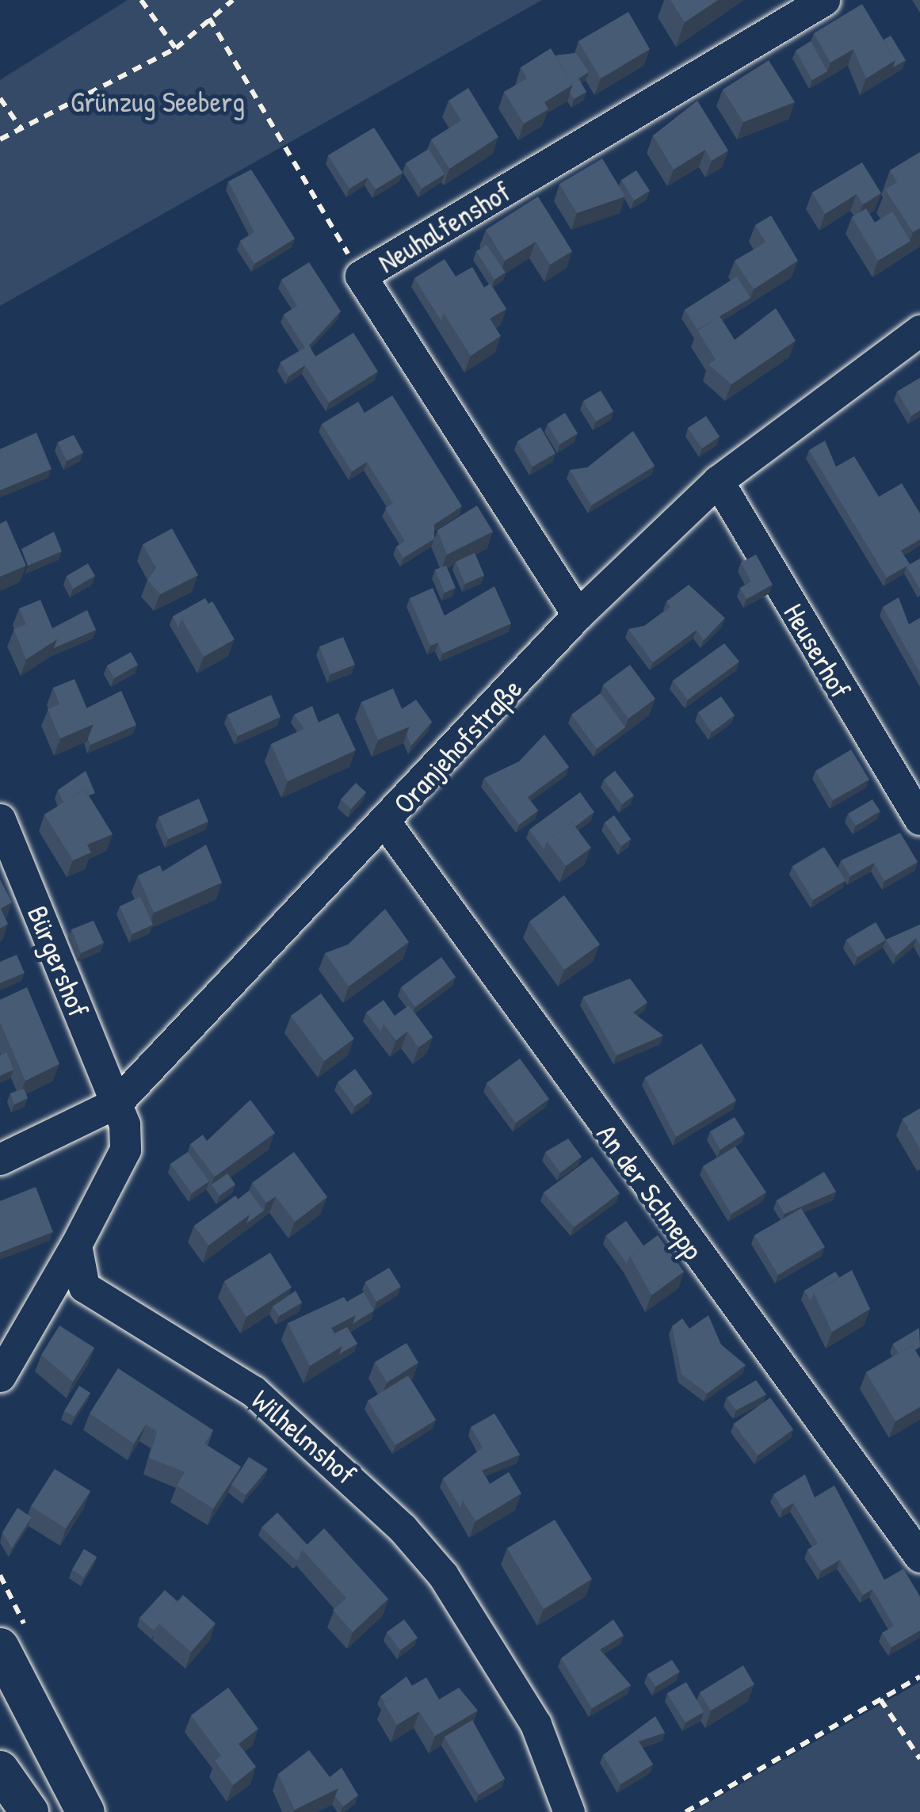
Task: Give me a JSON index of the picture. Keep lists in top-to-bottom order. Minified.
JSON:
{"streets":{"street":["Neuhalfenshof","Heuserhof","Oranjehofstraße","Bürgershof","An der Schnepp","Wilhelmshof"]},"crossings":[["Neuhalfenshof","Oranjehofstraße"],["Heuserhof","Oranjehofstraße"],["Oranjehofstraße","Bürgershof"],["Oranjehofstraße","An der Schnepp"]],"parks":["Grünzug Seeberg"]}
